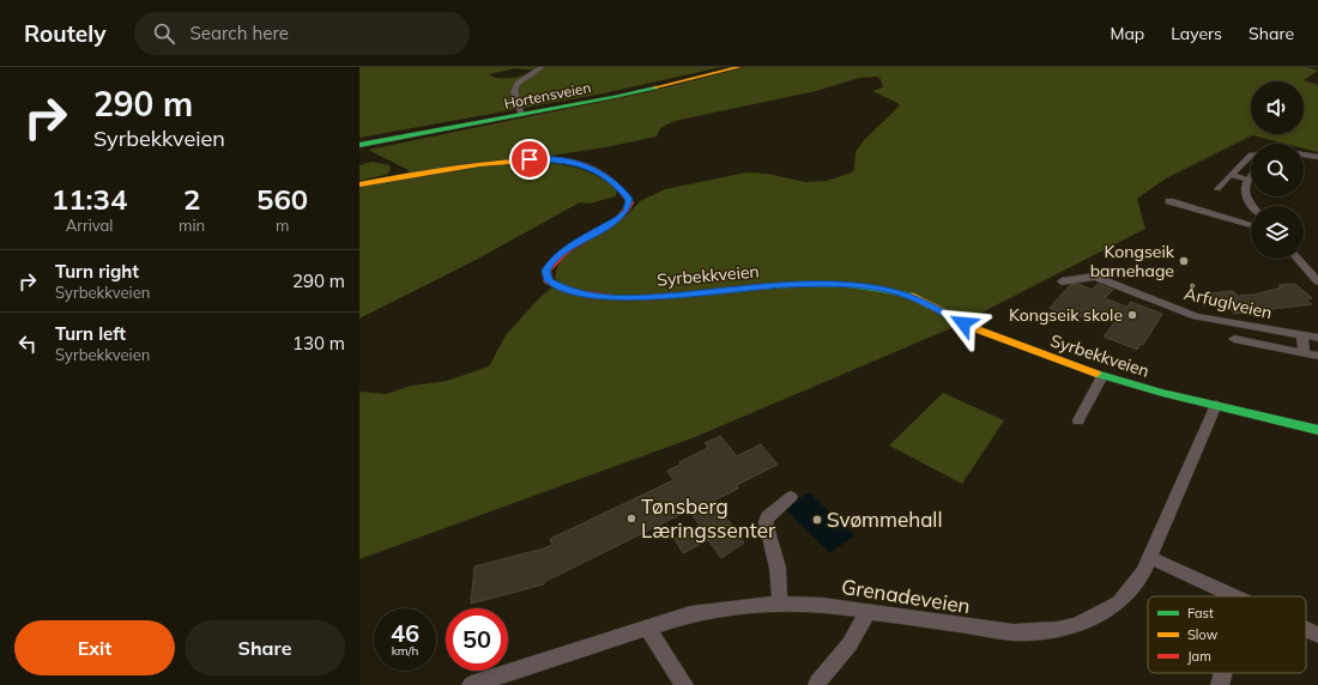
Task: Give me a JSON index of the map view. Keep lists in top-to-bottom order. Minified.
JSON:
{"streets":{"main road":["Hortensveien","Syrbekkveien"],"street":["Årfuglveien","Grenadeveien"]},"crossings":[["Syrbekkveien","Grenadeveien"]],"places":["Kongseik barnehage","Kongseik skole","Tønsberg Læringssenter","Svømmehall"],"legend":["Fast","Slow","Jam"],"page":{"header":"Routely","search":"Search here","nav":["Map","Layers","Share"],"turn":["290 m","Syrbekkveien"],"eta":["11:34","Arrival","2","min","560","m"],"list":[{"name":"Turn right","note":"Syrbekkveien","value":"290 m"},{"name":"Turn left","note":"Syrbekkveien","value":"130 m"}],"speed":"46 km/h","limit":"50","buttons":["Exit","Share"]}}
